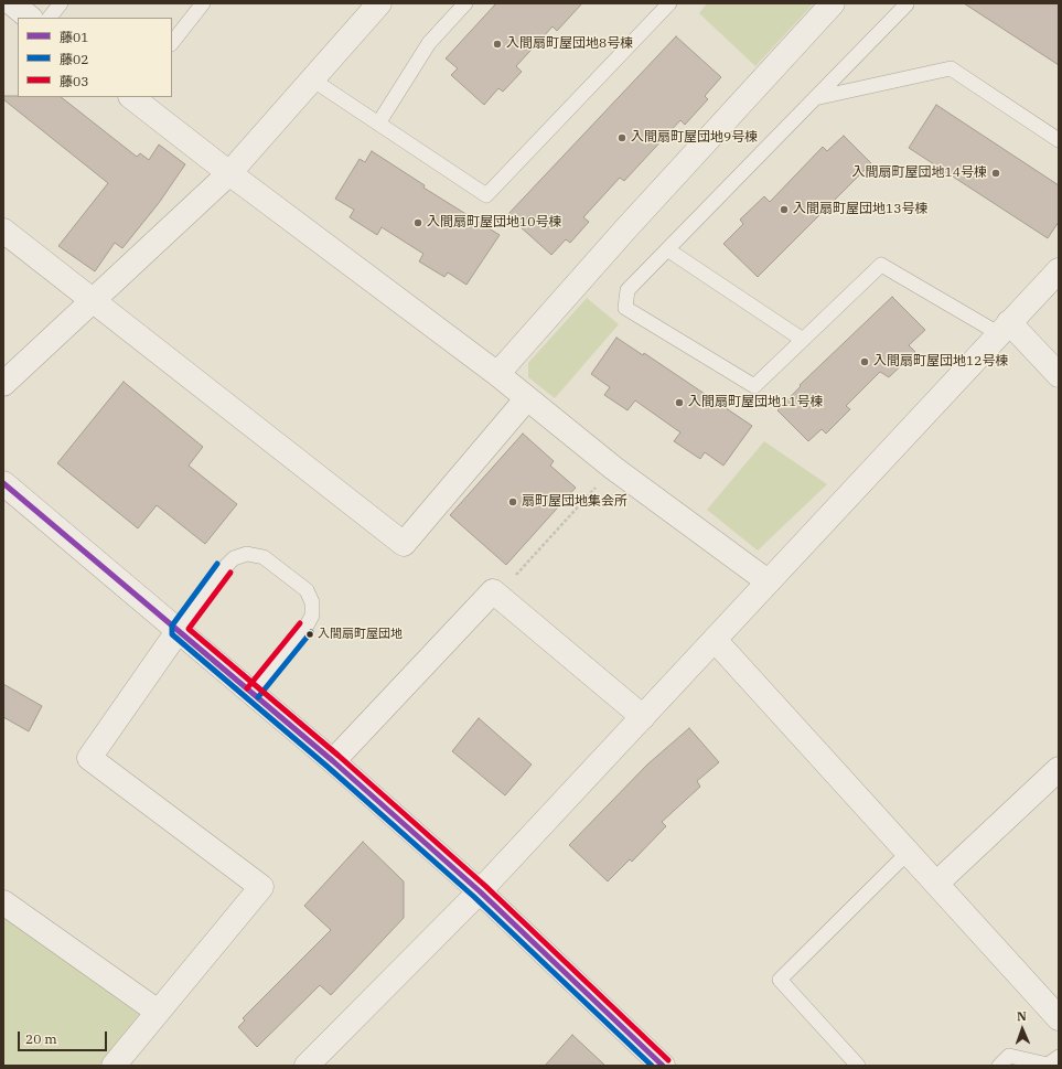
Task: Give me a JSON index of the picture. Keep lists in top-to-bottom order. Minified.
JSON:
{"places":["入間扇町屋団地8号棟","入間扇町屋団地9号棟","入間扇町屋団地14号棟","入間扇町屋団地13号棟","入間扇町屋団地10号棟","入間扇町屋団地12号棟","入間扇町屋団地11号棟","扇町屋団地集会所","入間扇町屋団地"],"lines":["transit line 藤01","transit line 藤02","transit line 藤03"],"legend":["藤01","藤02","藤03"],"scale_bar":"20 m","north":"top"}
